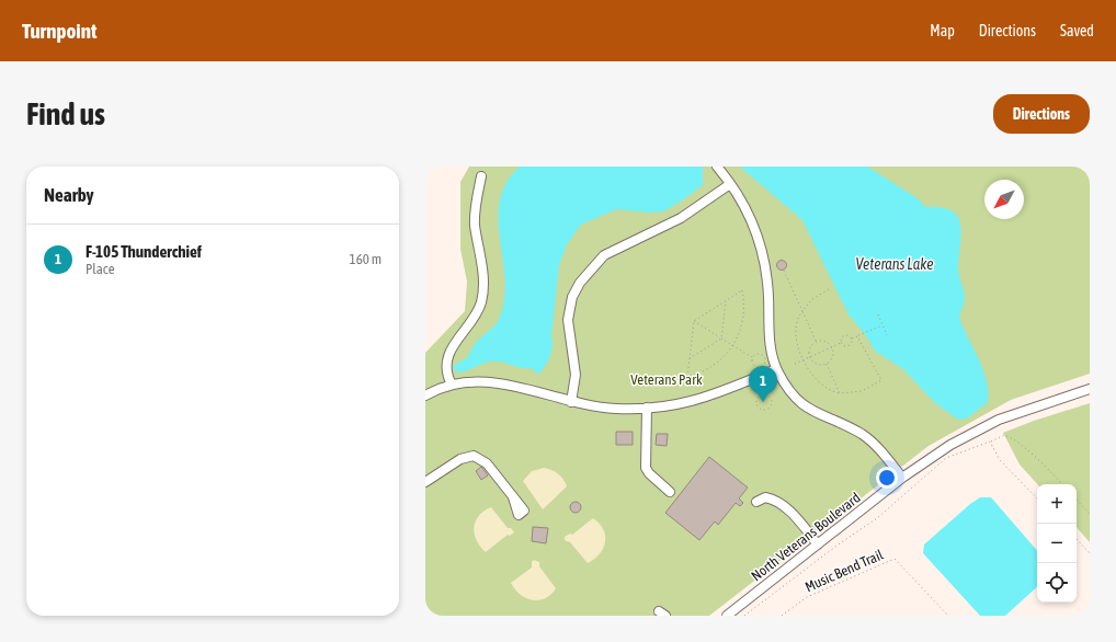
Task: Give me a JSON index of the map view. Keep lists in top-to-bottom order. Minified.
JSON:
{"streets":{"street":["North Veterans Boulevard"],"path":["Music Bend Trail"]},"water":["Veterans Lake"],"parks":["Veterans Park"],"north":"bottom left","page":{"header":"Turnpoint","nav":["Map","Directions","Saved"],"buttons":"Directions","title":"Find us","heading":"Nearby","list":[{"mark":"1","name":"F-105 Thunderchief","note":"Place","value":"160 m"}],"pins":"1","map_buttons":["+","−"]}}
